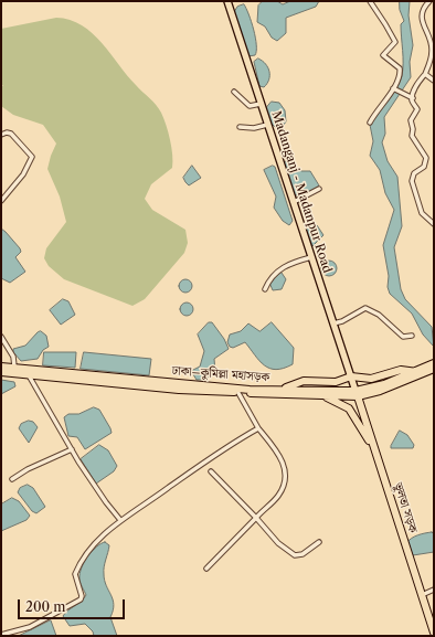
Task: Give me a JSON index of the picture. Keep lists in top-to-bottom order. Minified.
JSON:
{"streets":{"highway":["ঢাকা–কুমিল্লা মহাসড়ক","ভুলতা সড়ক"],"main road":["Madanganj - Madanpur Road"]},"crossings":[["Madanganj - Madanpur Road","ঢাকা–কুমিল্লা মহাসড়ক"],["Madanganj - Madanpur Road","ভুলতা সড়ক"],["ঢাকা–কুমিল্লা মহাসড়ক","ভুলতা সড়ক"]],"scale_bar":"200 m"}
